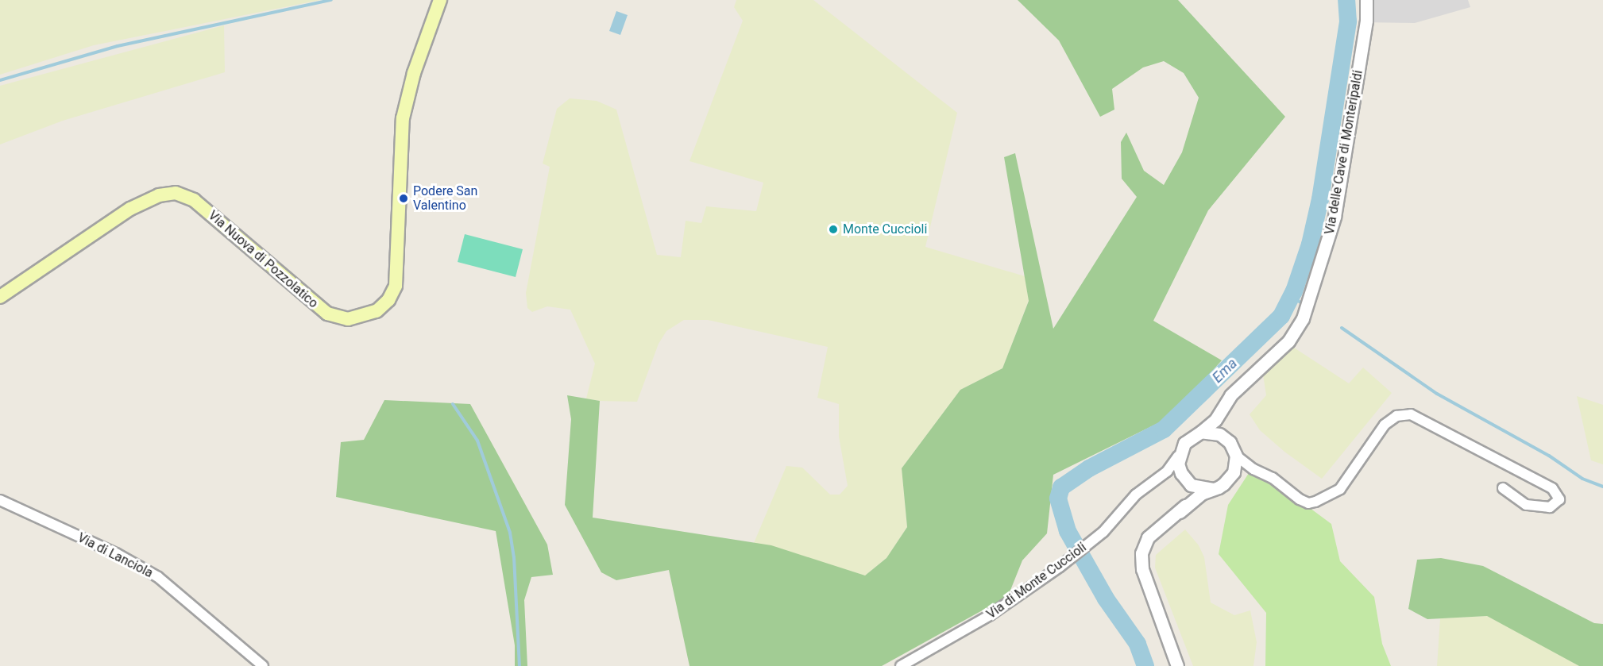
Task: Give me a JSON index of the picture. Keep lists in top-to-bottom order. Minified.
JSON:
{"streets":{"main road":["Via Nuova di Pozzolatico"],"street":["Via delle Cave di Monteripaldi","Via di Lanciola","Via di Monte Cuccioli"]},"crossings":[["Via delle Cave di Monteripaldi","Via di Monte Cuccioli"]],"water":["Ema"],"places":["Podere San Valentino","Monte Cuccioli"]}
